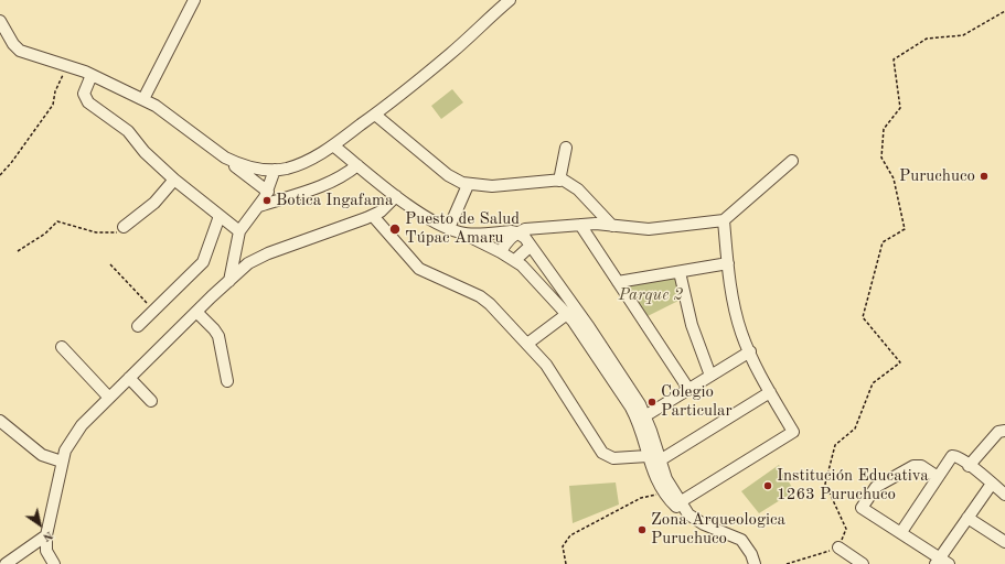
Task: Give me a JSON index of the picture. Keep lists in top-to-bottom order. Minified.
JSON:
{"parks":["Parque 2"],"places":["Puruchuco","Botica Ingafama","Puesto de Salud Túpac Amaru","Colegio Particular","Institución Educativa 1263 Puruchuco","Zona Arqueologica Puruchuco"],"north":"bottom right"}
